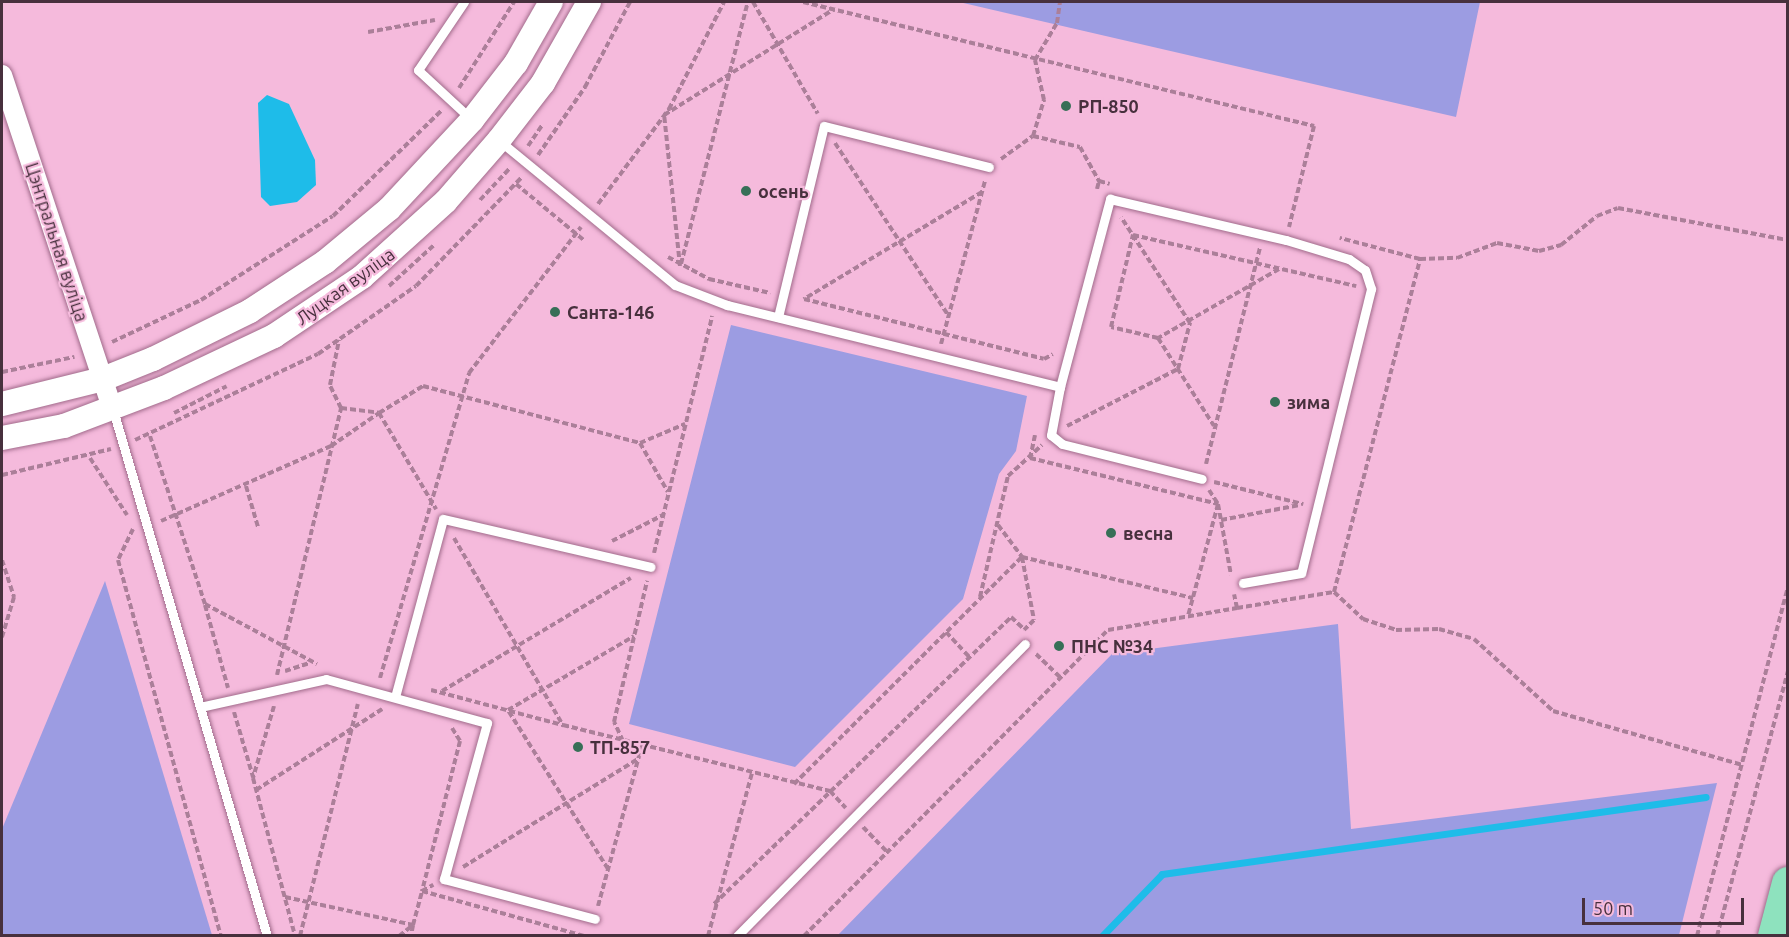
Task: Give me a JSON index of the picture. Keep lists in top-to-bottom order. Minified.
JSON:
{"streets":{"street":["Цэнтральная вуліца","Луцкая вуліца"]},"crossings":[["Цэнтральная вуліца","Луцкая вуліца"]],"places":["РП-850","осень","Санта-146","зима","весна","ПНС №34","ТП-857"],"scale_bar":"50 m"}
